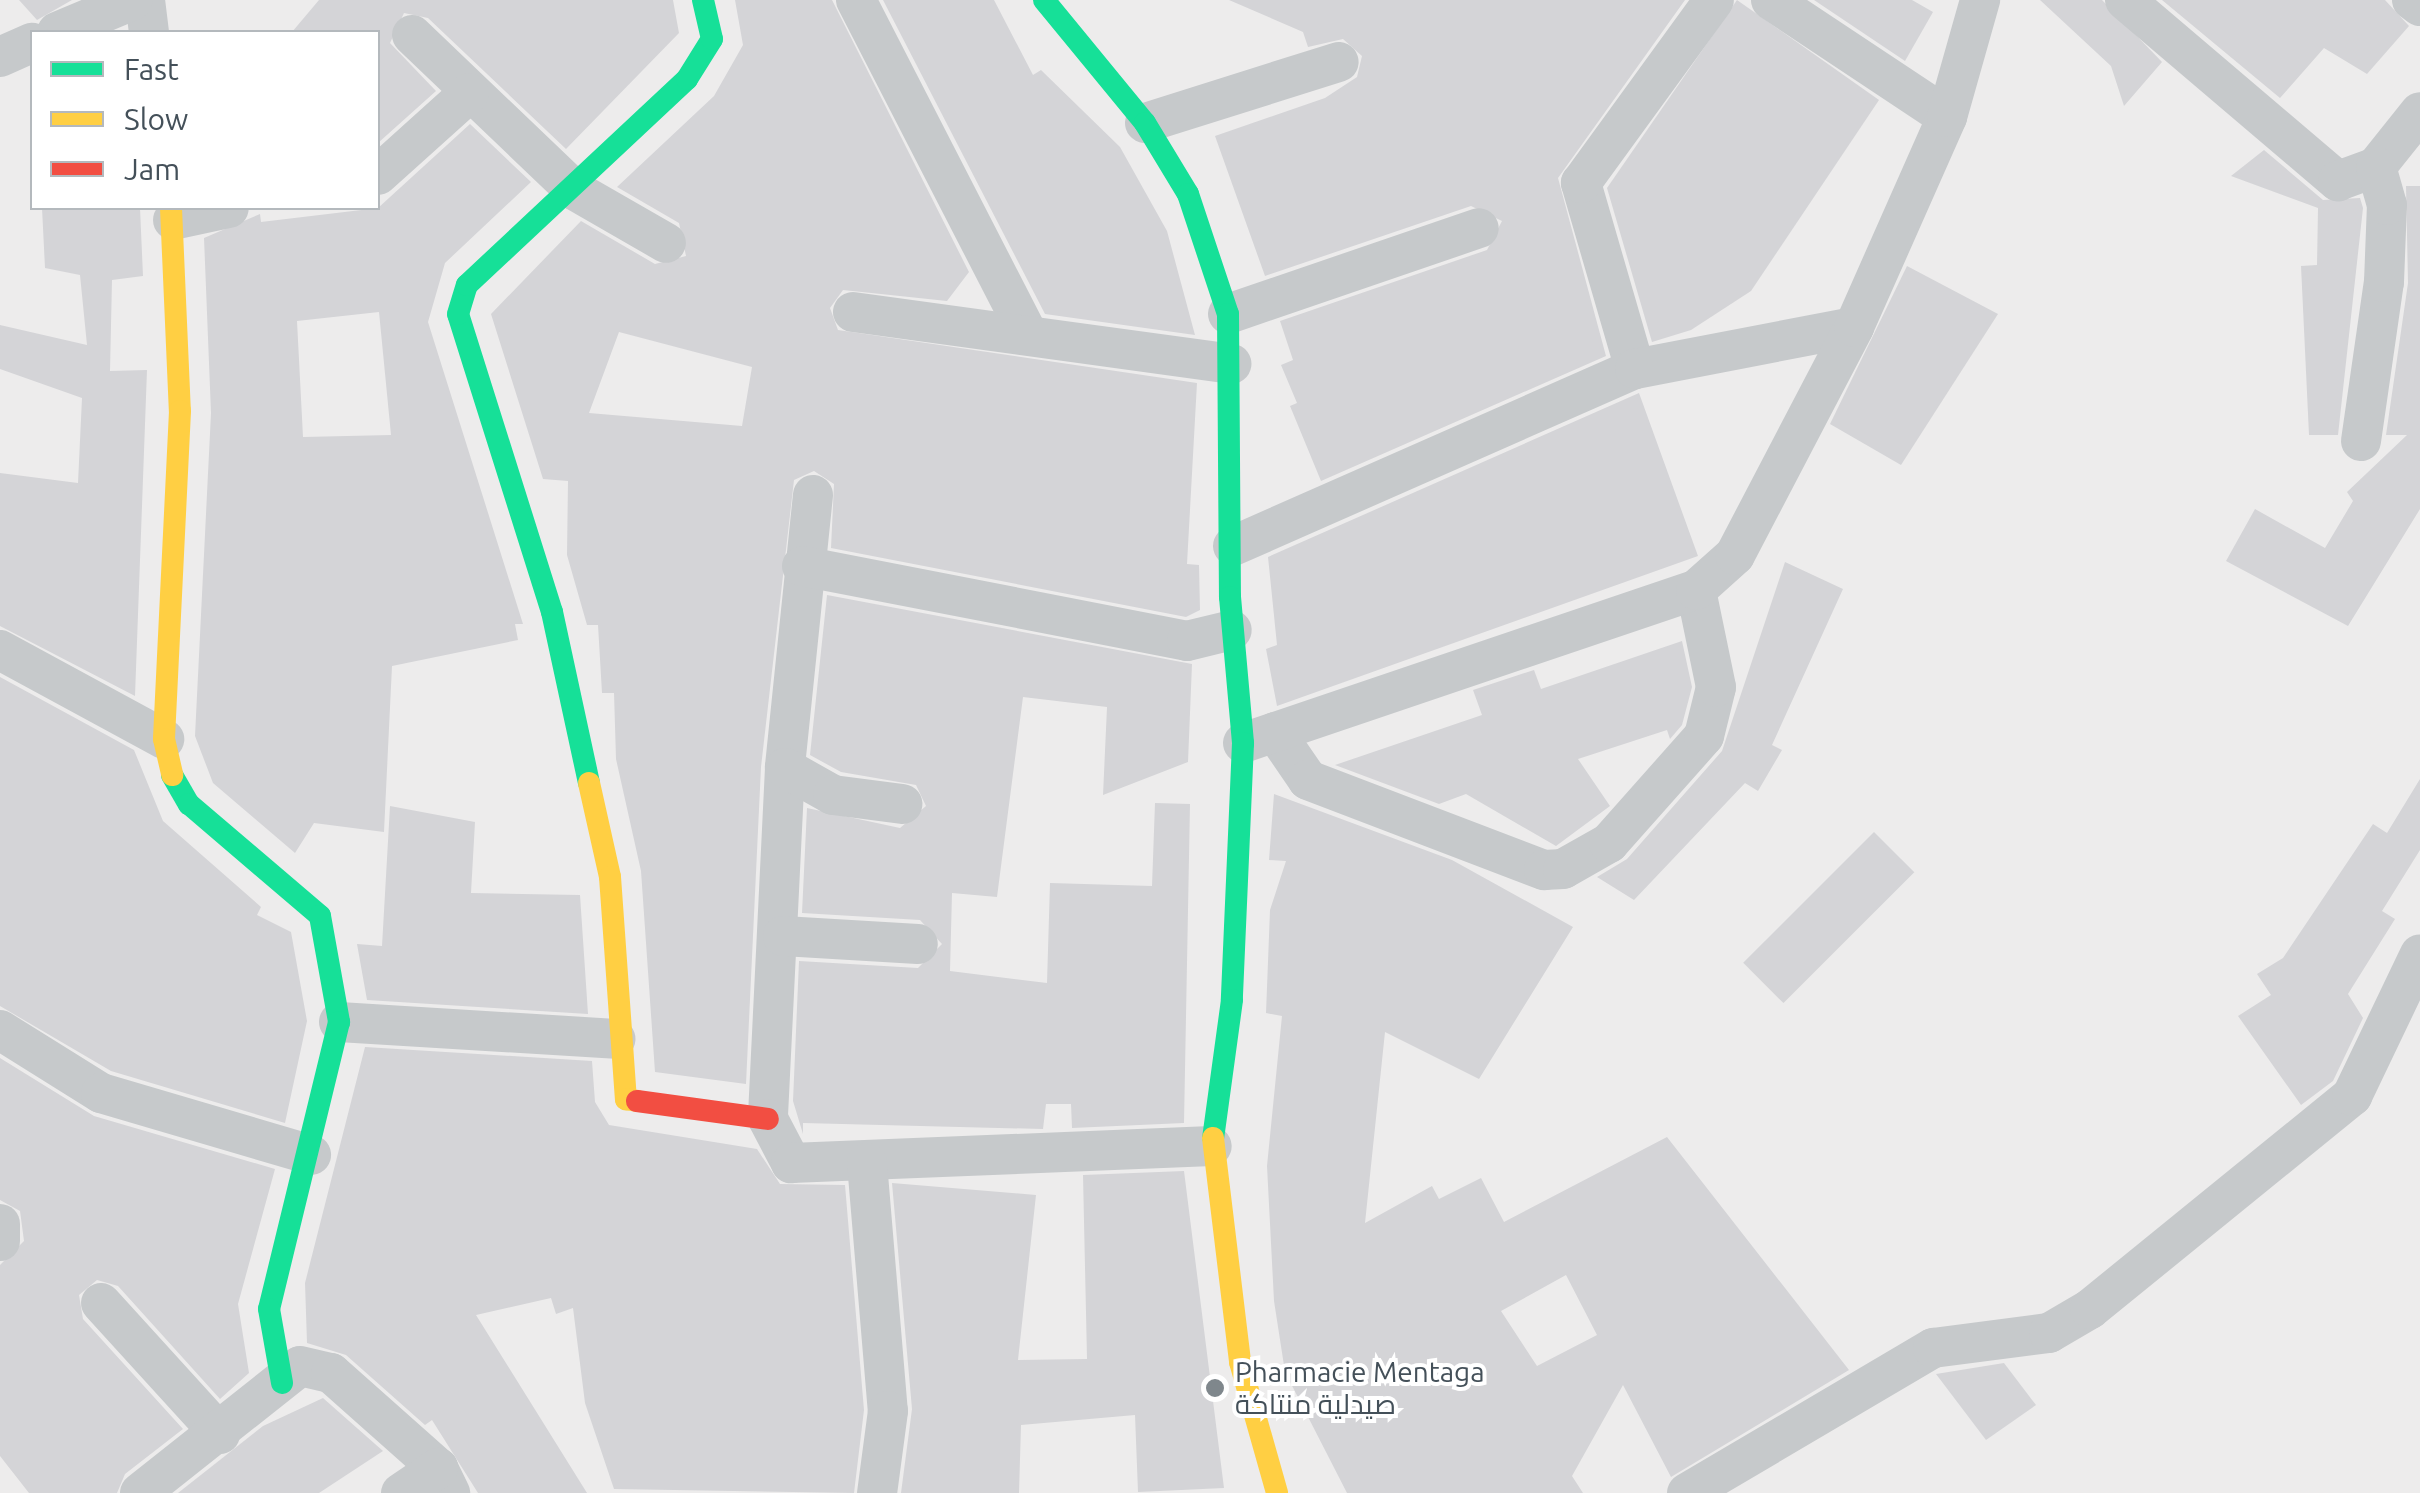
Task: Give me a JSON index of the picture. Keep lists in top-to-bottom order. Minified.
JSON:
{"places":["Pharmacie Mentaga صيدلية منتاكة"],"legend":["Fast","Slow","Jam"]}
